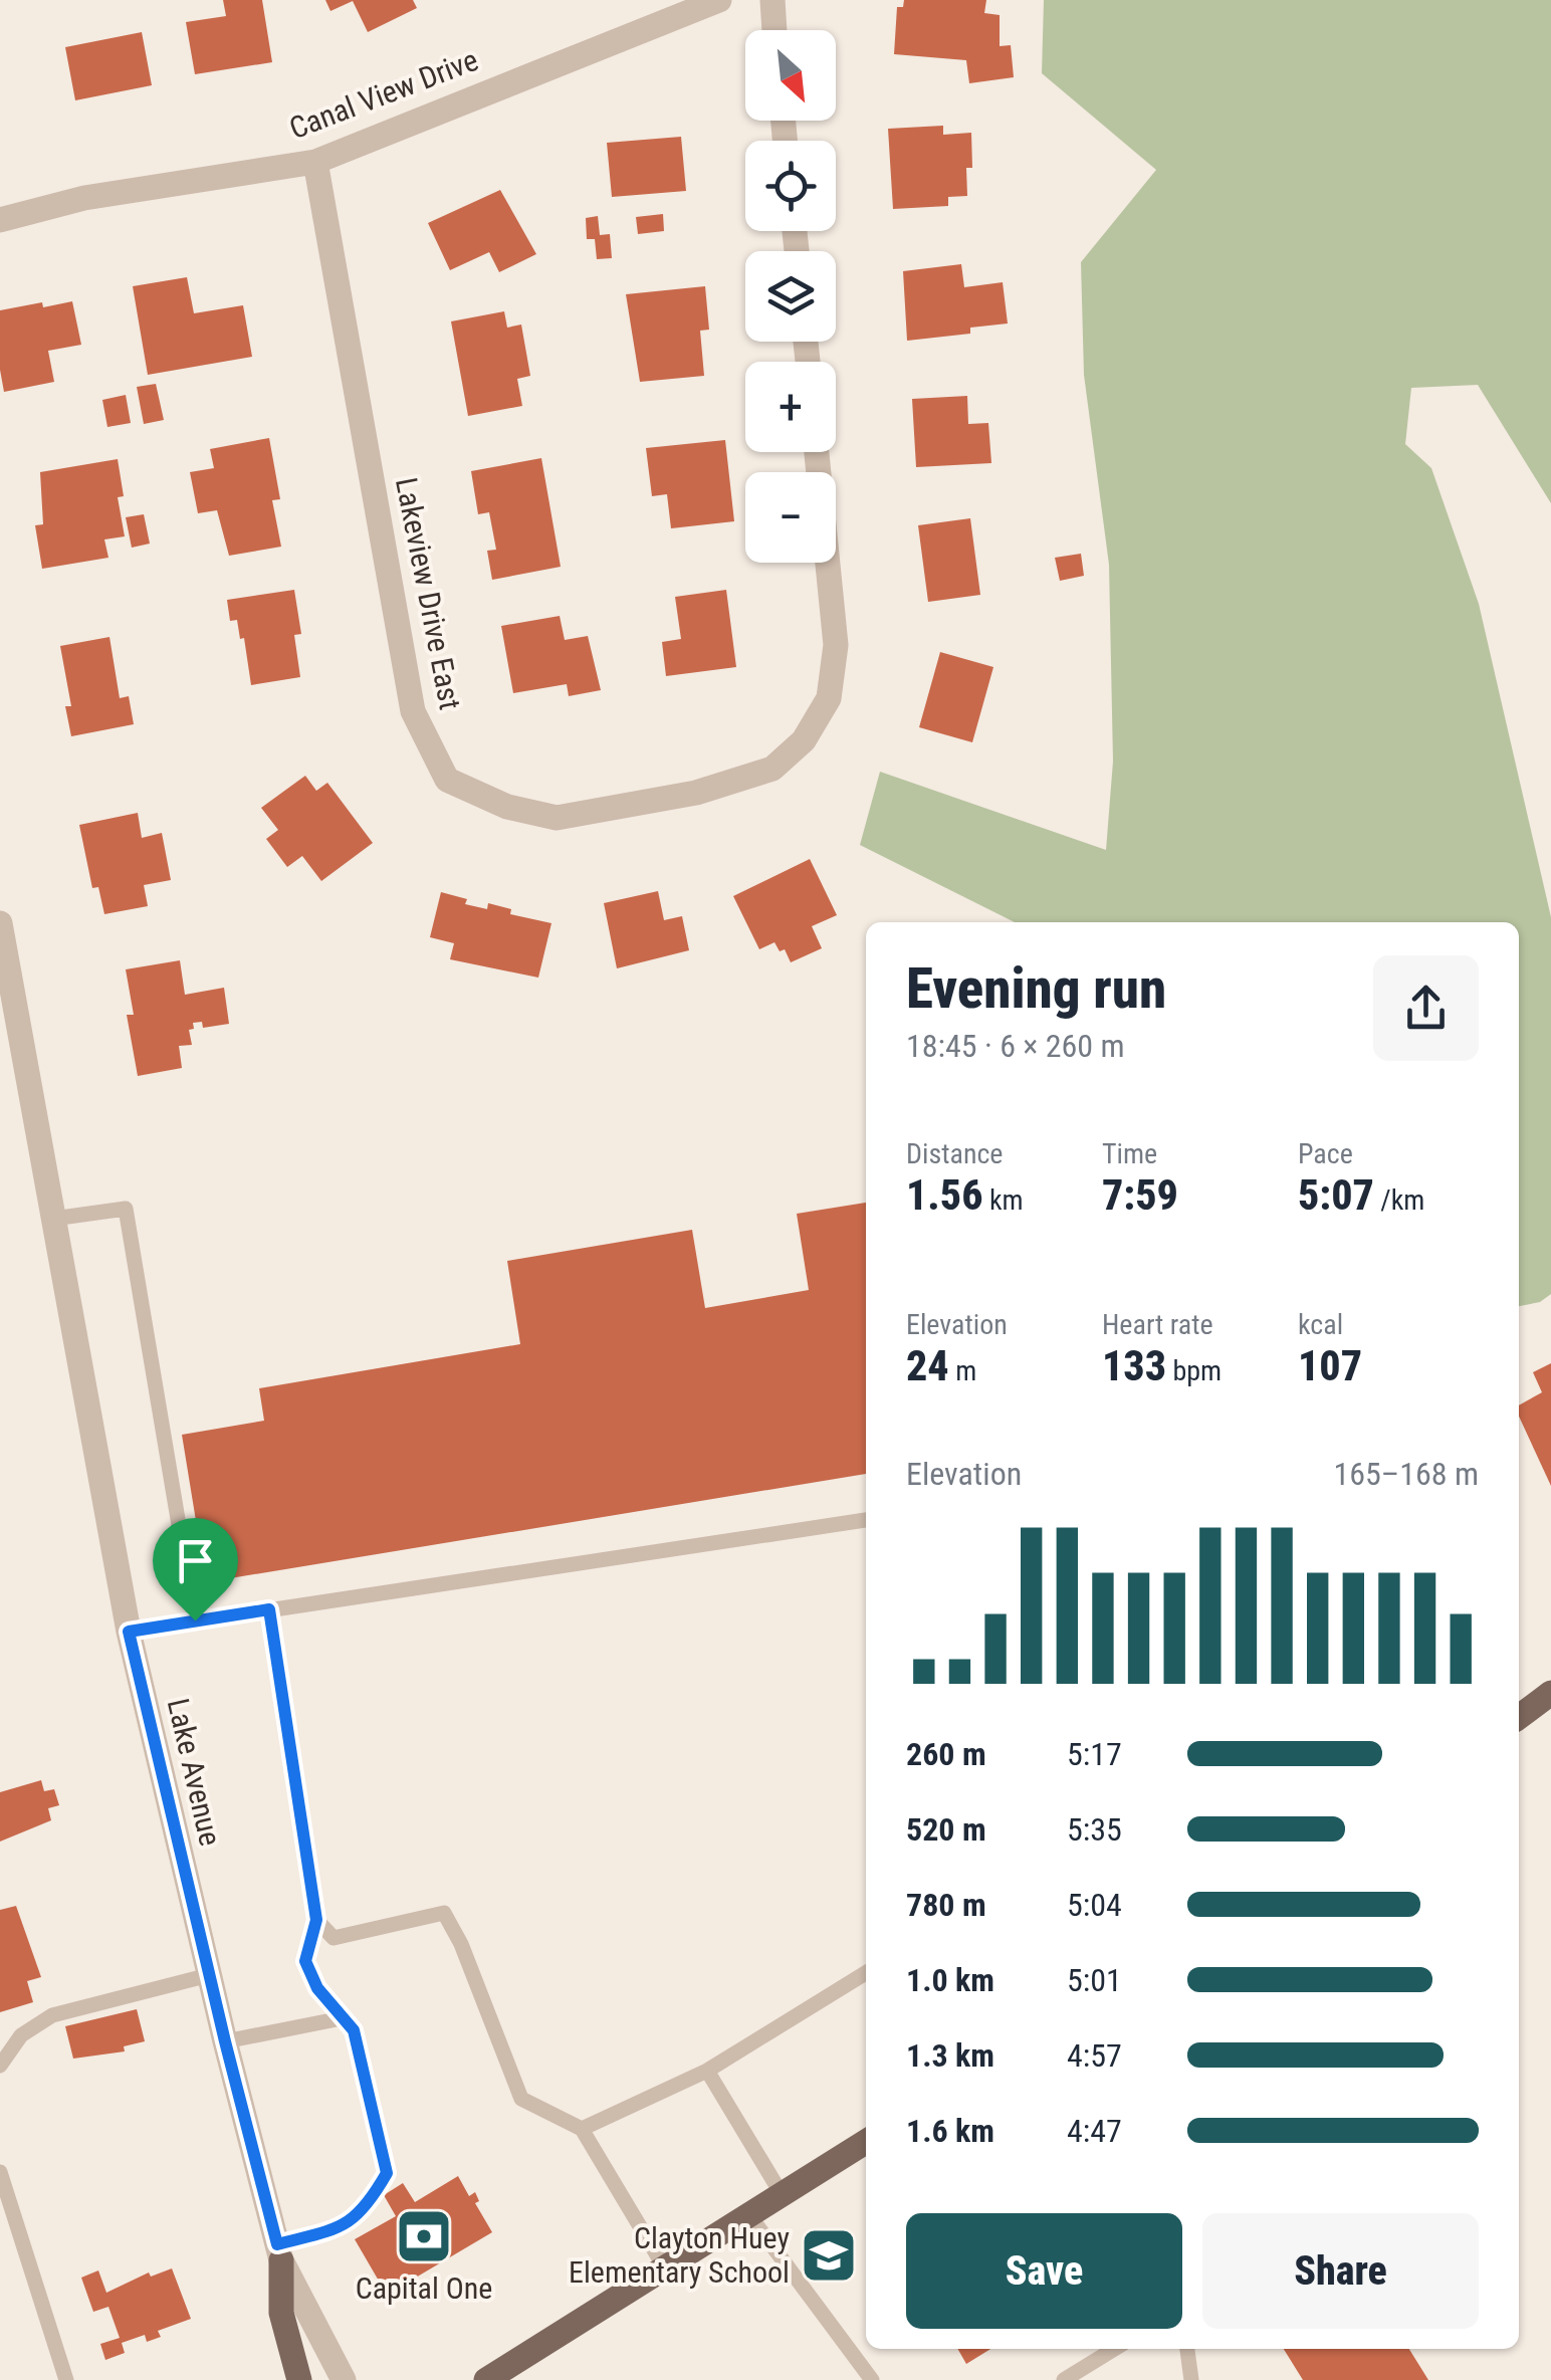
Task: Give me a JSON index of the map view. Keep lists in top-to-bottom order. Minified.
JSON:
{"streets":{"street":["Canal View Drive","Lakeview Drive East","Lake Avenue"]},"crossings":[["Canal View Drive","Lakeview Drive East"]],"places":{"bank":["Capital One"],"school or university":["Clayton Huey Elementary School"]},"north":"bottom right","page":{"map_buttons":["+","−"],"heading":["Evening run","18:45 · 6 × 260 m"],"stats":[["Distance","1.56 km"],["Time","7:59"],["Pace","5:07 /km"],["Elevation","24 m"],["Heart rate","133 bpm"],["kcal","107"]],"chart":["Elevation","165–168 m"],"list":[{"name":"260 m","note":"5:17"},{"name":"520 m","note":"5:35"},{"name":"780 m","note":"5:04"},{"name":"1.0 km","note":"5:01"},{"name":"1.3 km","note":"4:57"},{"name":"1.6 km","note":"4:47"}],"buttons":["Save","Share"]}}
